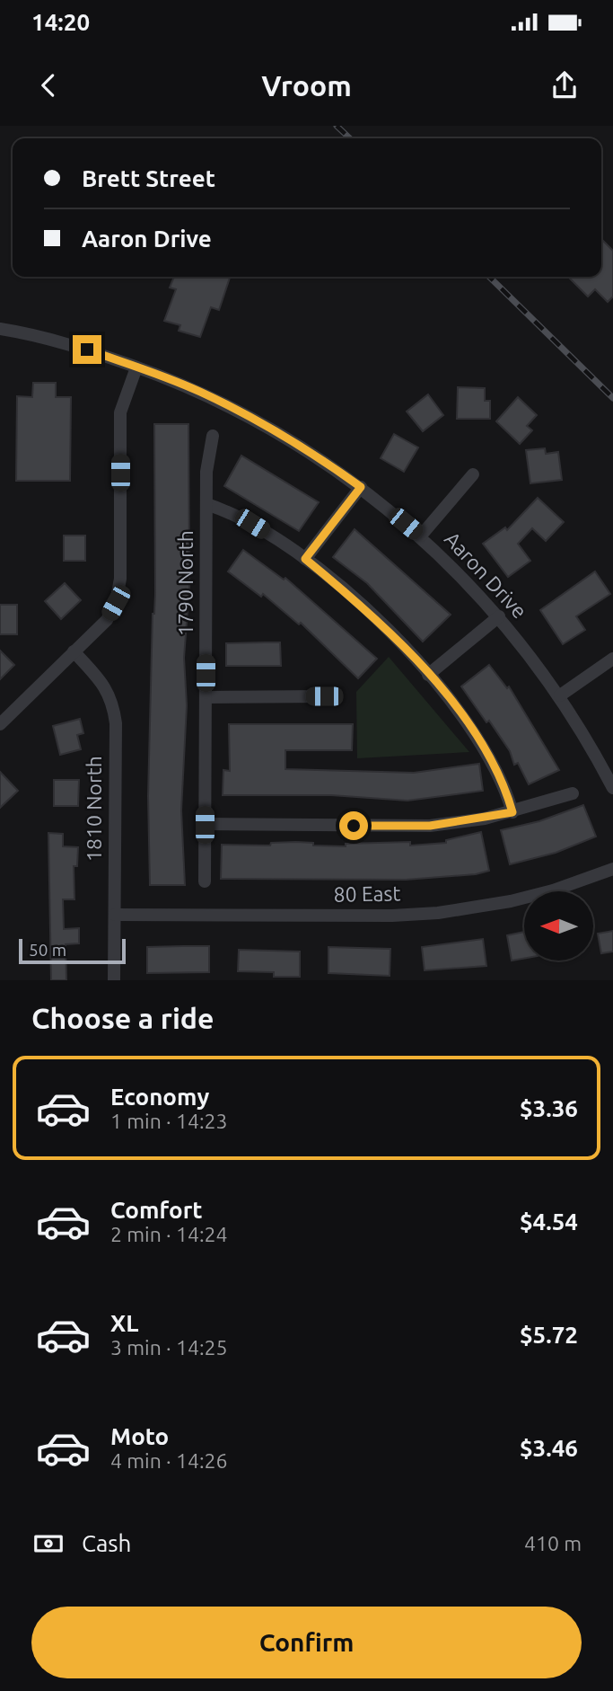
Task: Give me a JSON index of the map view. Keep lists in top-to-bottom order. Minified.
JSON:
{"streets":{"street":["Aaron Drive","1790 North","1810 North","80 East"]},"crossings":[["1810 North","80 East"]],"scale_bar":"50 m","north":"left","page":{"status":"14:20","header":"Vroom","banner":["Brett Street","Aaron Drive"],"scale":"50 m","heading":"Choose a ride","list":[{"name":"Economy","note":"1 min · 14:23","value":"$3.36"},{"name":"Comfort","note":"2 min · 14:24","value":"$4.54"},{"name":"XL","note":"3 min · 14:25","value":"$5.72"},{"name":"Moto","note":"4 min · 14:26","value":"$3.46"}],"pay":["Cash","410 m"],"buttons":"Confirm"}}
